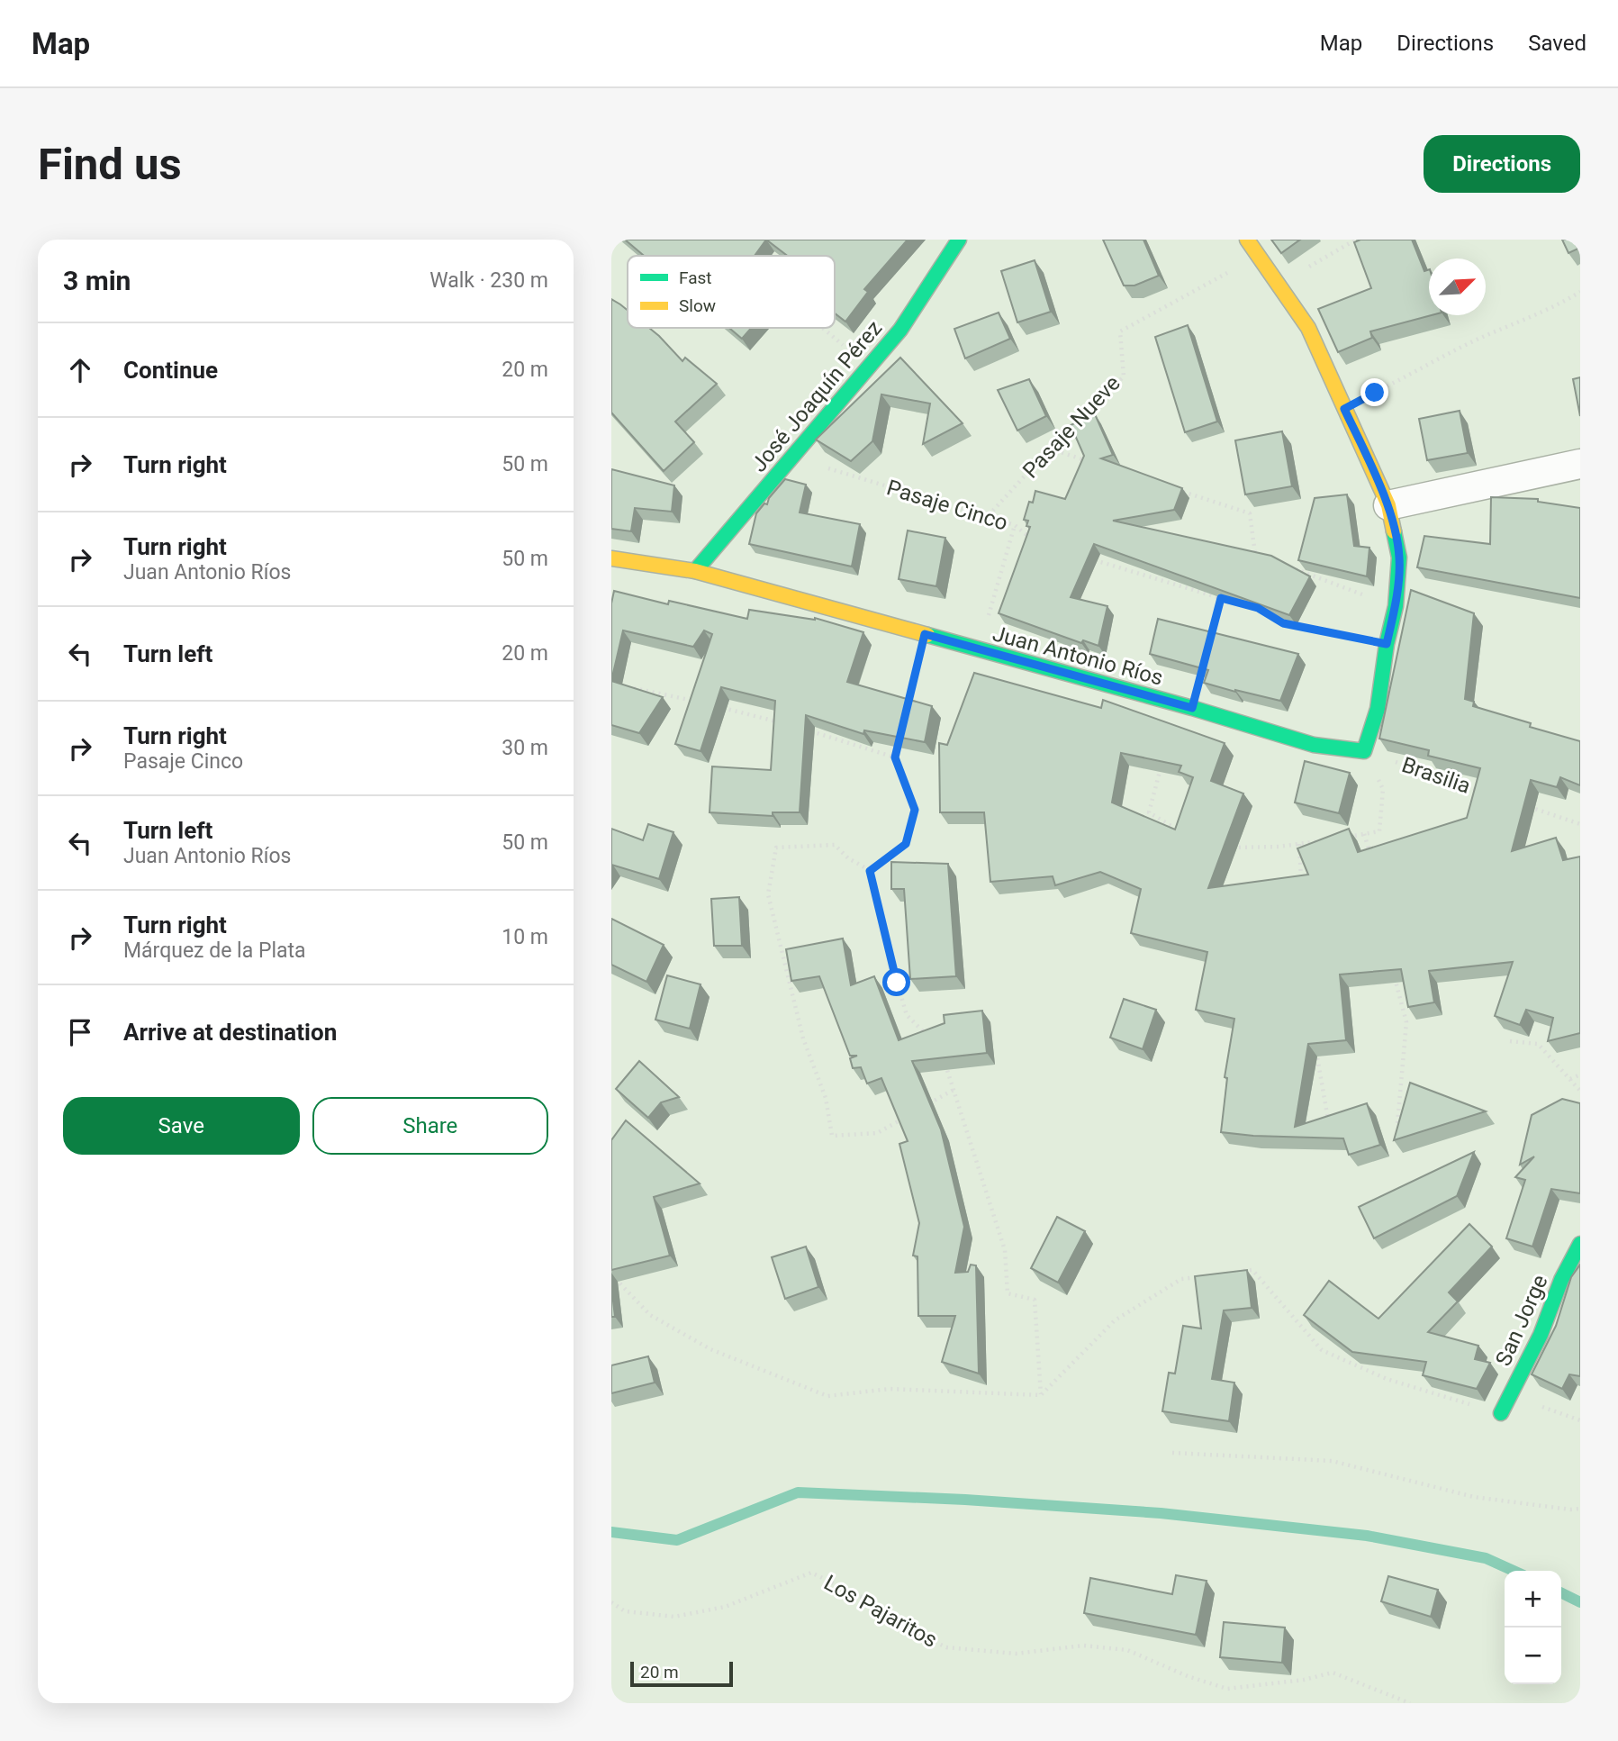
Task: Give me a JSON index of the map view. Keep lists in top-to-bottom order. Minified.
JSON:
{"streets":{"street":["José Joaquín Pérez","Juan Antonio Ríos","San Jorge"],"path":["Pasaje Nueve","Pasaje Cinco","Brasilia","Los Pajaritos"]},"crossings":[["José Joaquín Pérez","Pasaje Cinco"],["José Joaquín Pérez","Juan Antonio Ríos"],["Pasaje Nueve","Pasaje Cinco"],["Juan Antonio Ríos","Brasilia"]],"legend":["Fast","Slow"],"scale_bar":"20 m","north":"top right","page":{"header":"Map","nav":["Map","Directions","Saved"],"buttons":["Directions",["Save","Share"]],"title":"Find us","heading":["3 min","Walk · 230 m"],"list":[["Continue","20 m"],["Turn right","50 m"],["Turn right","Juan Antonio Ríos","50 m"],["Turn left","20 m"],["Turn right","Pasaje Cinco","30 m"],["Turn left","Juan Antonio Ríos","50 m"],["Turn right","Márquez de la Plata","10 m"],"Arrive at destination"],"map_buttons":["+","−"],"scale":"20 m"}}
